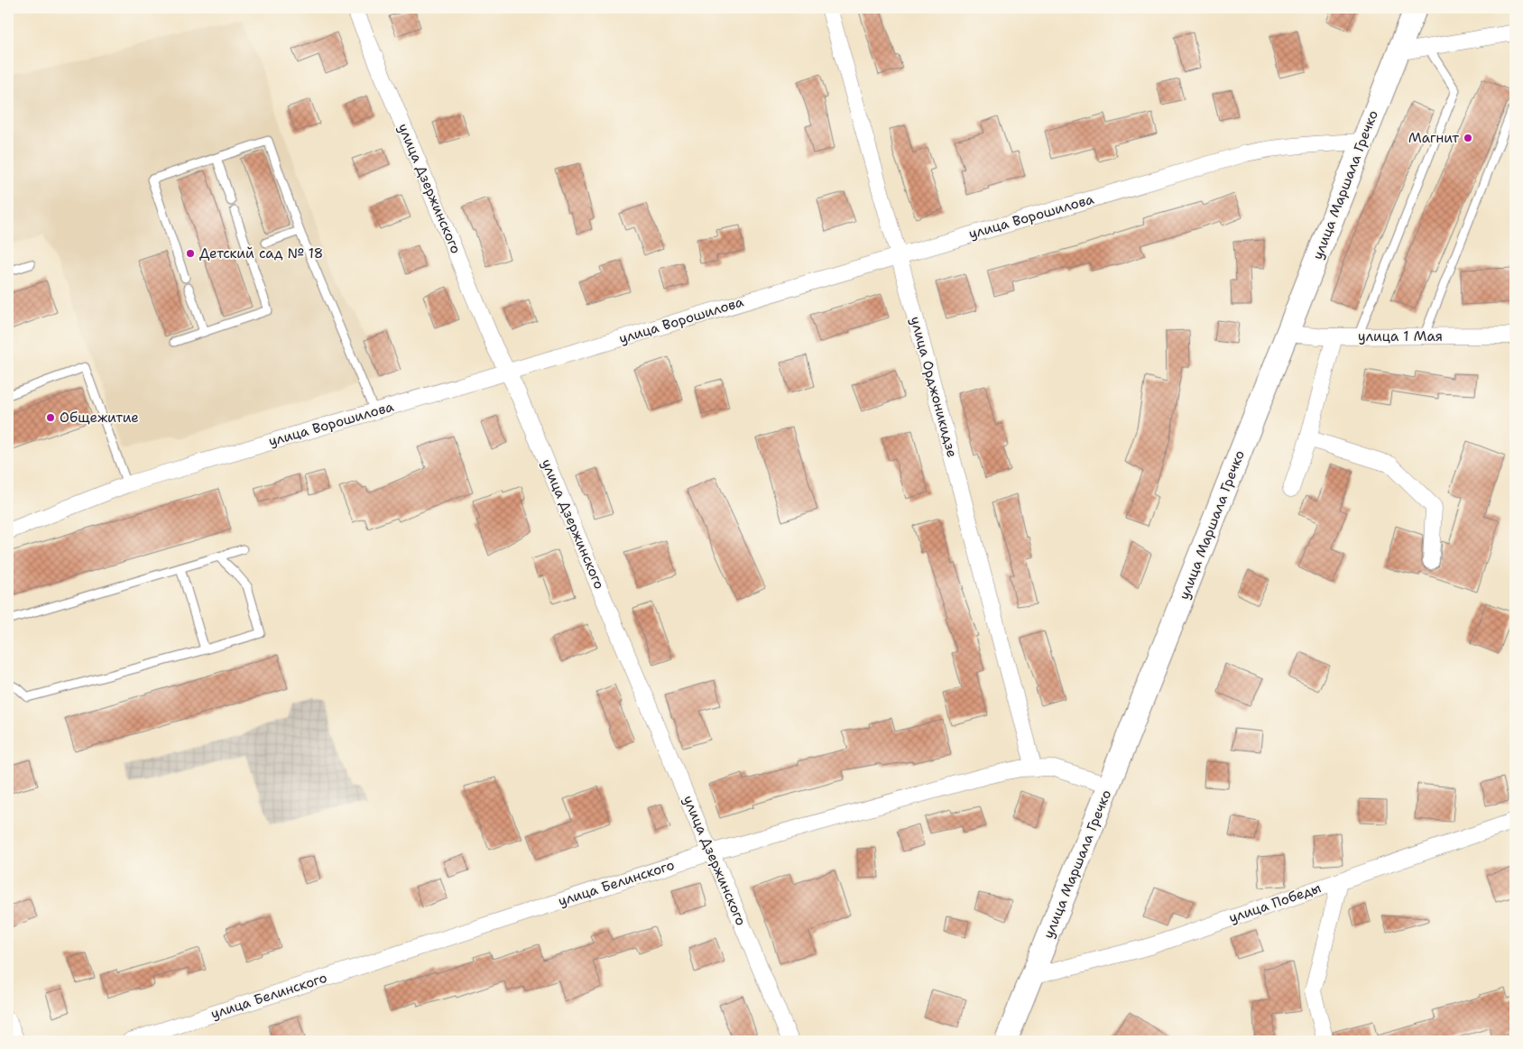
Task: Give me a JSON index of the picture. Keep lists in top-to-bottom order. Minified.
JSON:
{"streets":{"main road":["улица Маршала Гречко"],"street":["улица Дзержинского","улица Ворошилова","улица 1 Мая","улица Орджоникидзе","улица Белинского","улица Победы"]},"crossings":[["улица Маршала Гречко","улица Ворошилова"],["улица Маршала Гречко","улица 1 Мая"],["улица Маршала Гречко","улица Белинского"],["улица Маршала Гречко","улица Победы"],["улица Дзержинского","улица Ворошилова"],["улица Дзержинского","улица Белинского"],["улица Ворошилова","улица Орджоникидзе"],["улица Орджоникидзе","улица Белинского"]],"places":["Магнит","Детский сад № 18","Общежитие"]}
